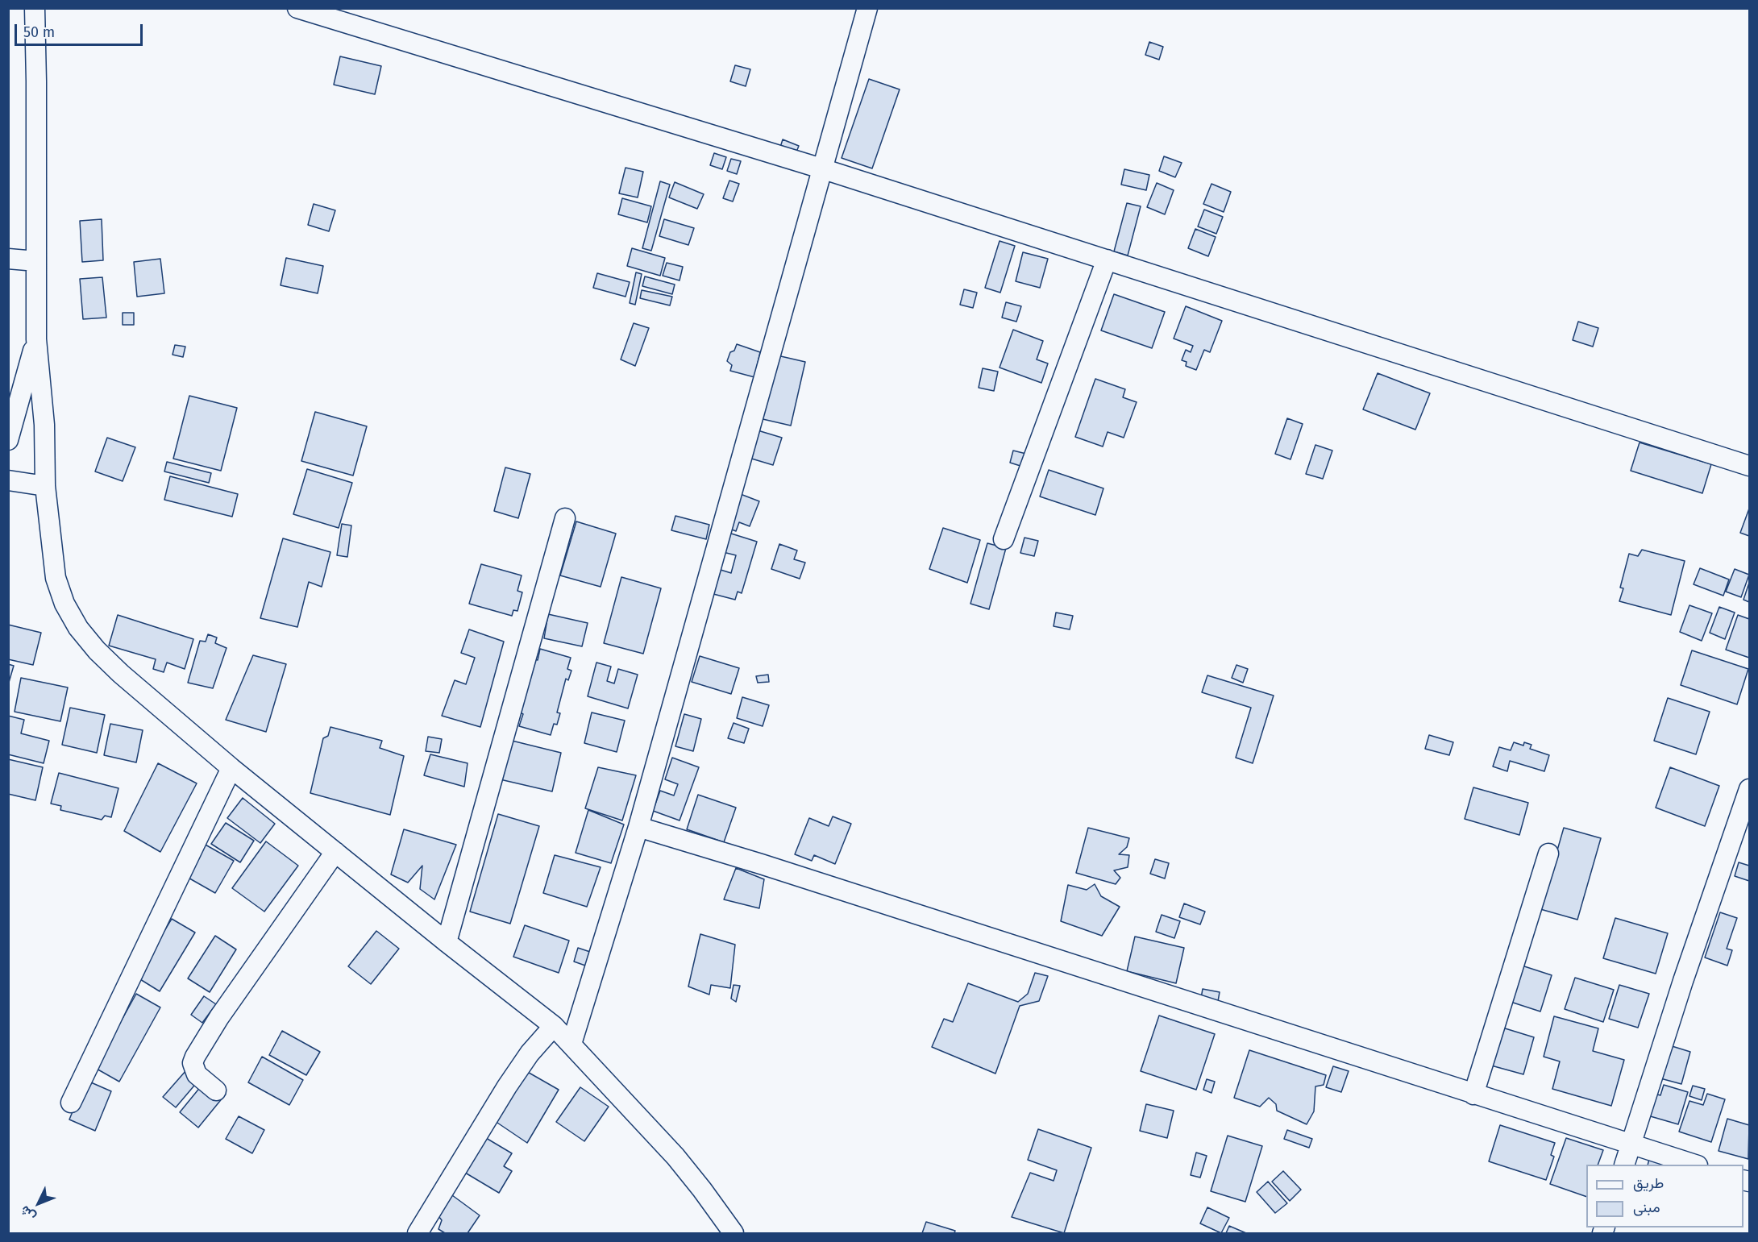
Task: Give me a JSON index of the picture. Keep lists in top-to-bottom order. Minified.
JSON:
{"legend":["طريق","مبنى"],"scale_bar":"50 m","north":"bottom left"}
